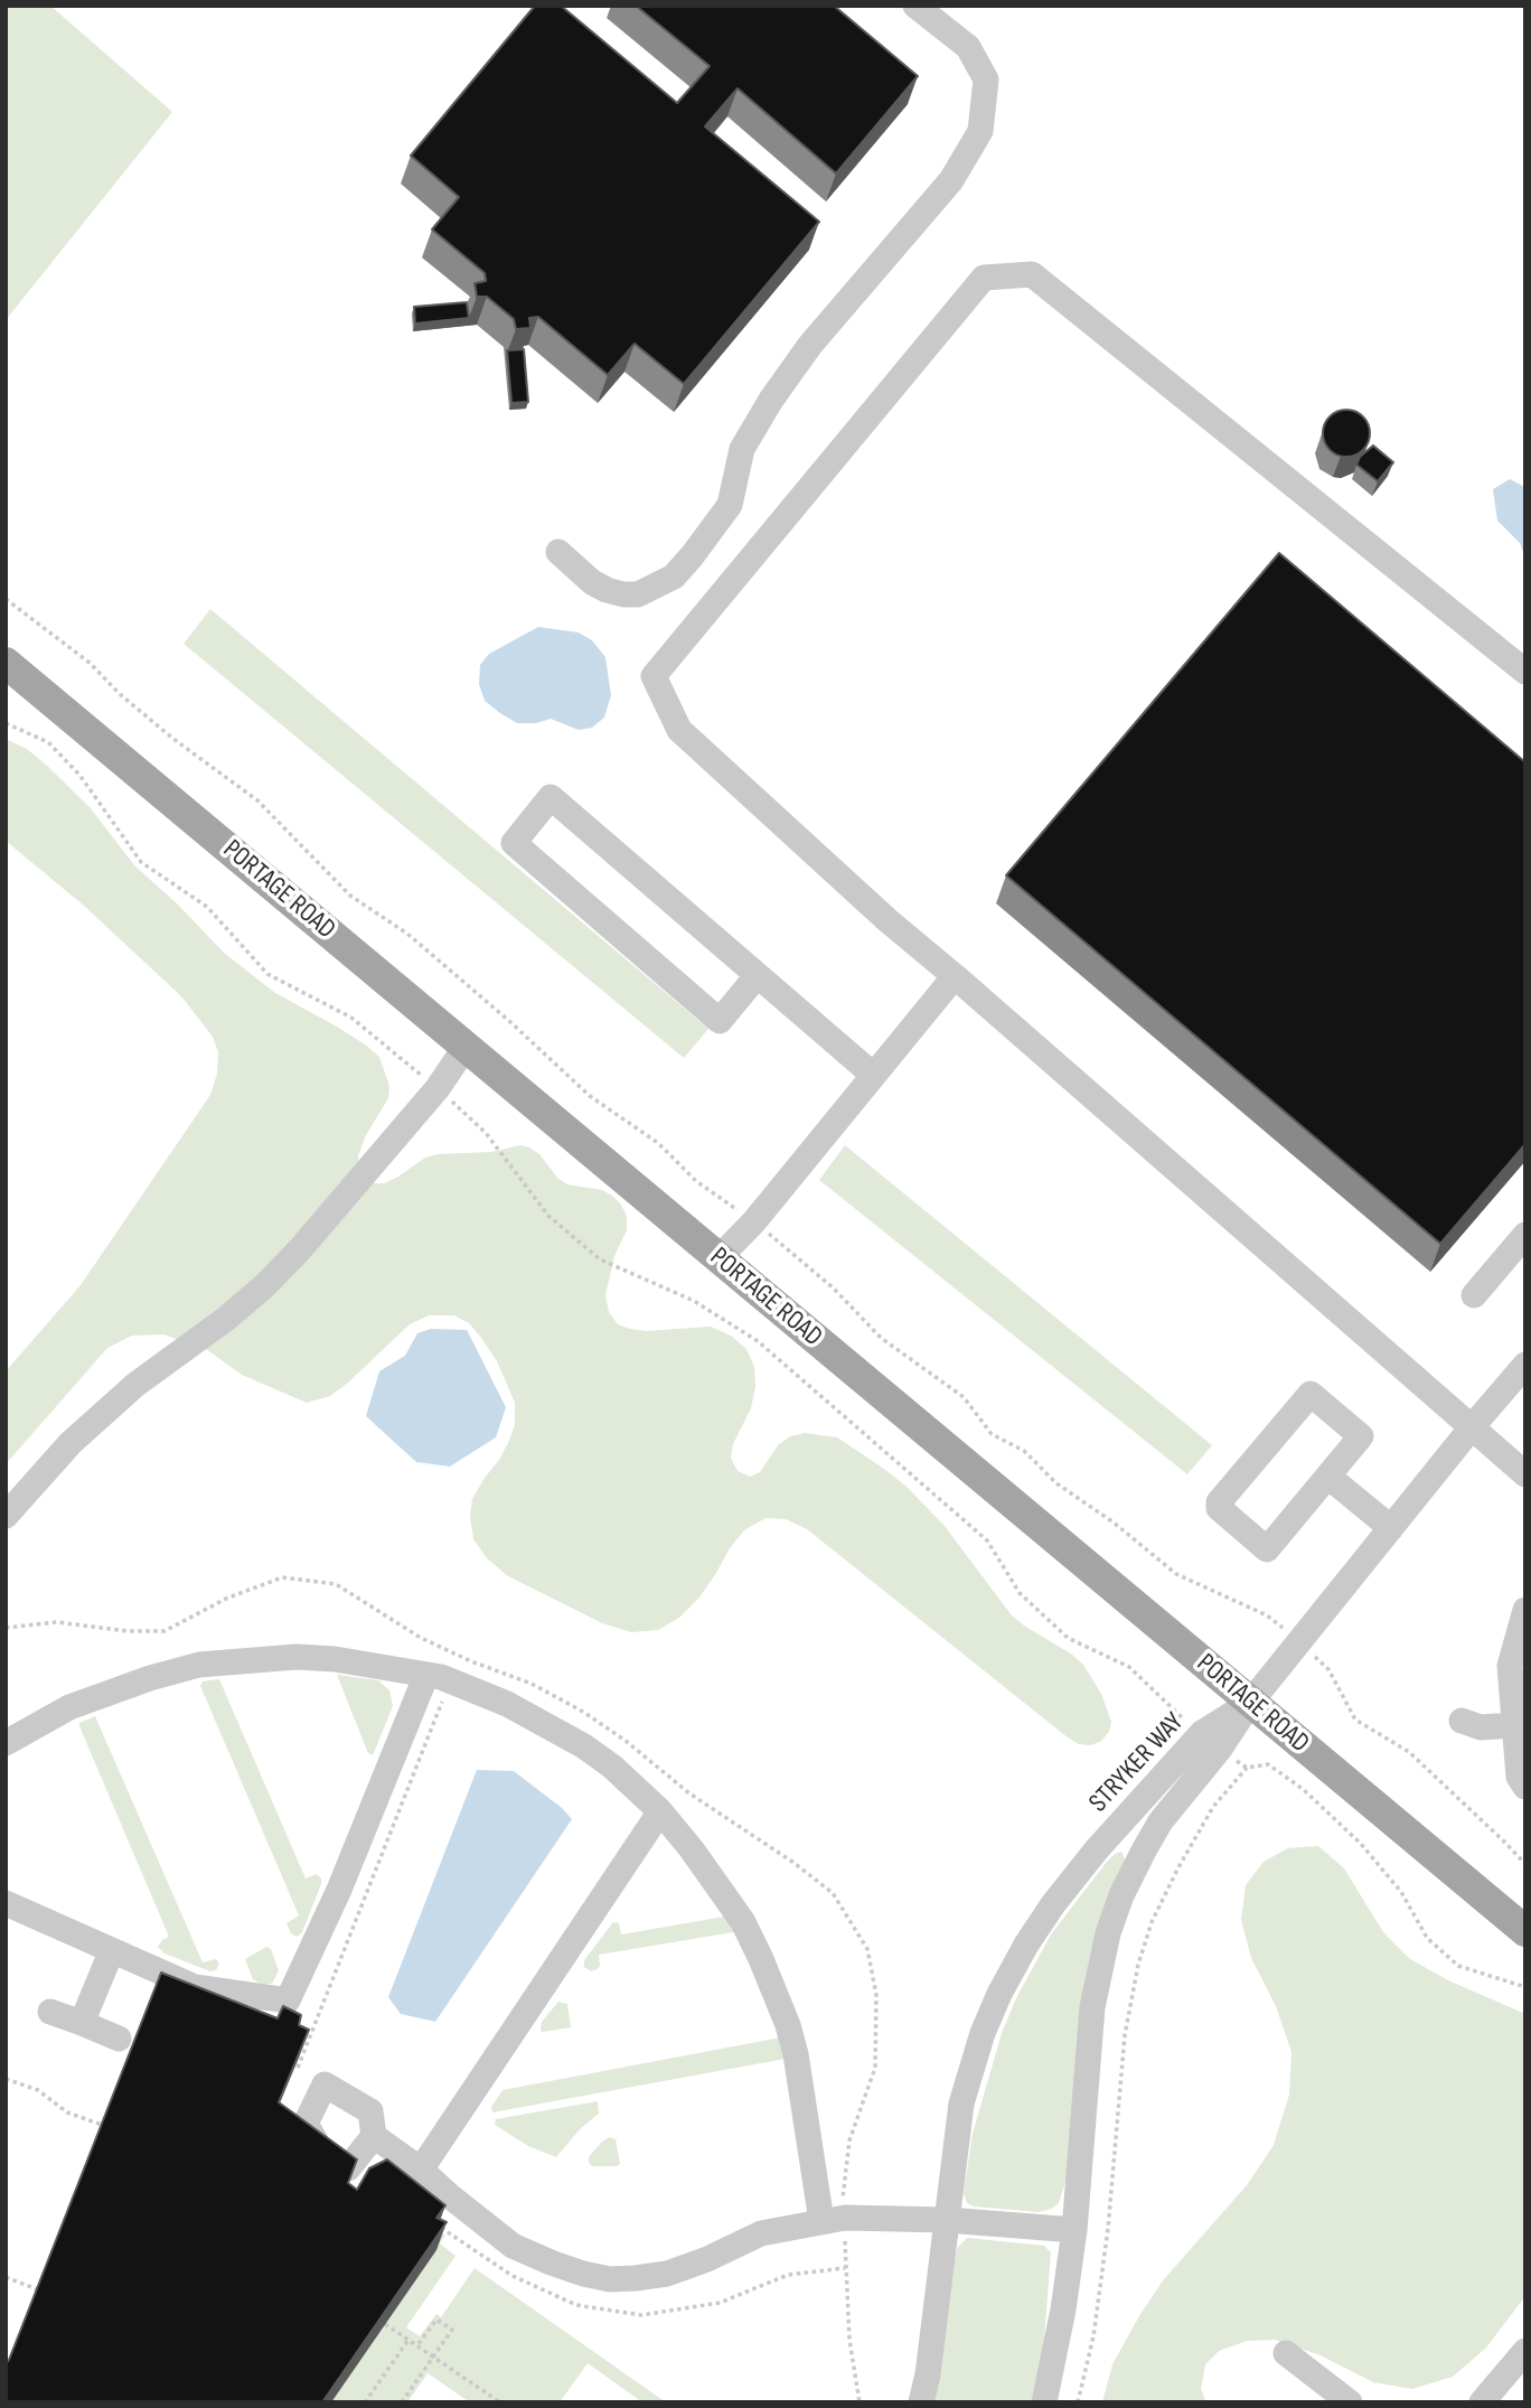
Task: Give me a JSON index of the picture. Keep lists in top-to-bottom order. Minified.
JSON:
{"streets":{"main road":["PORTAGE ROAD"],"street":["STRYKER WAY"]},"crossings":[["PORTAGE ROAD","STRYKER WAY"]]}
